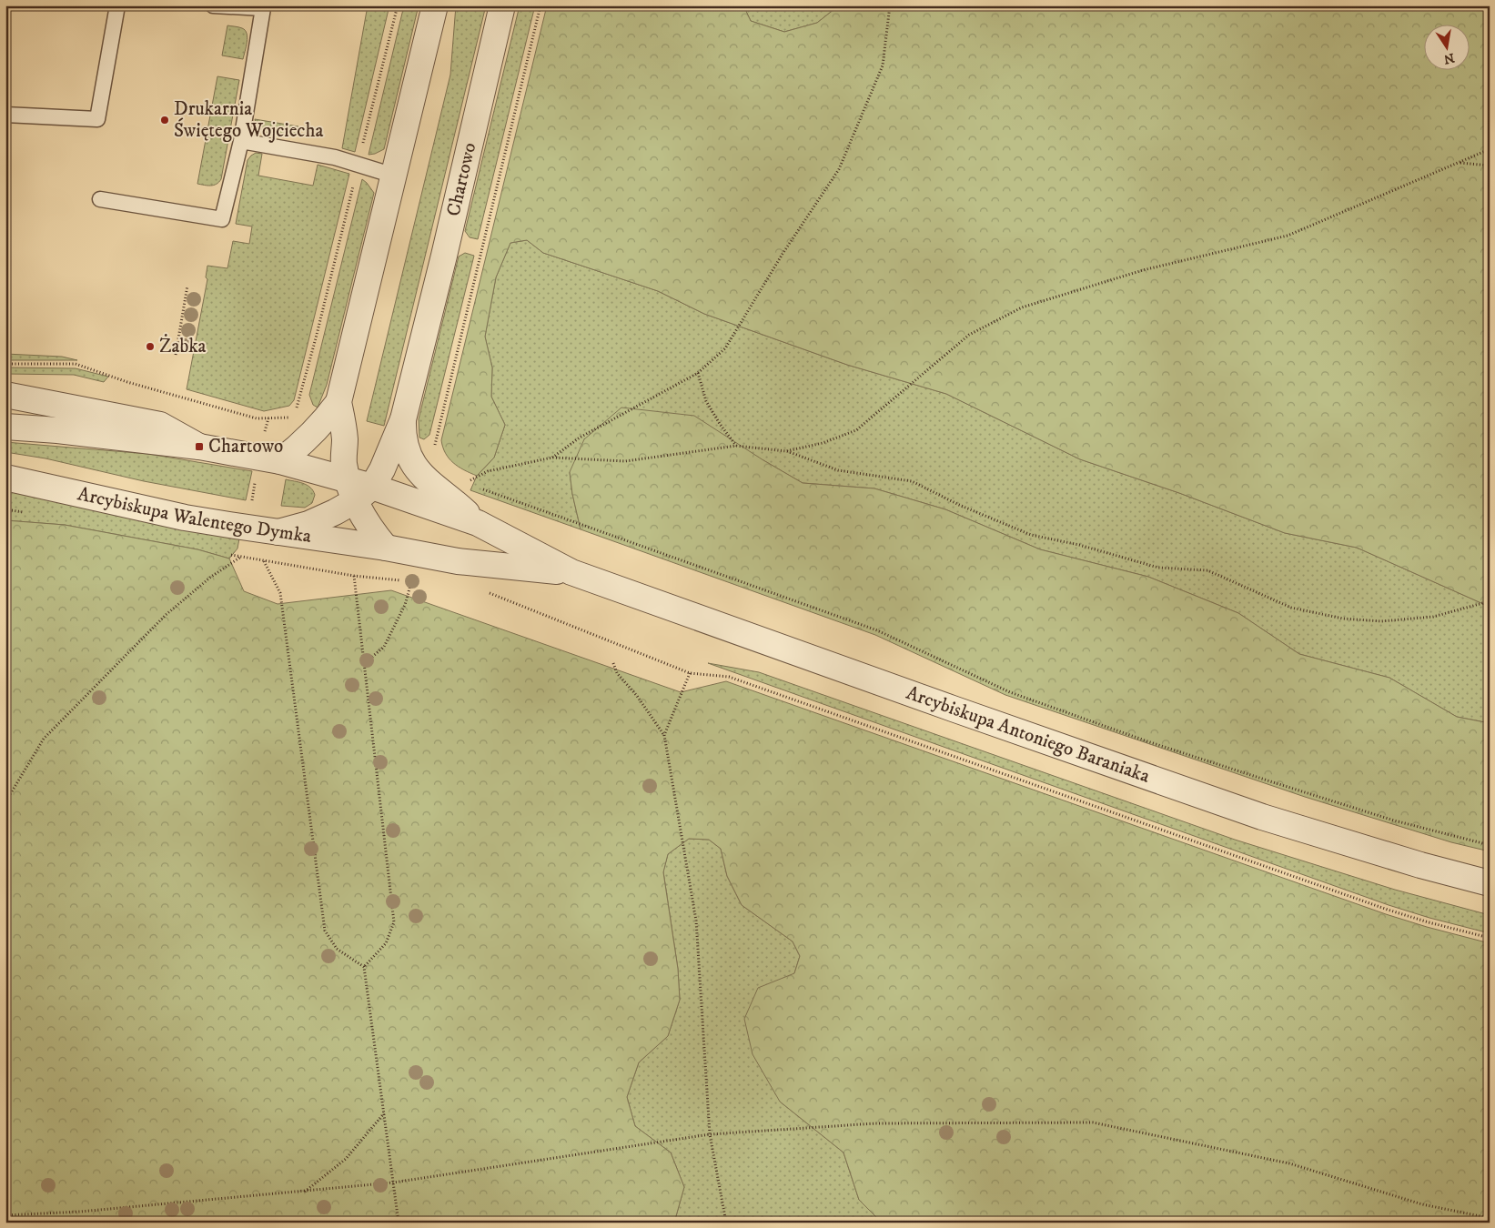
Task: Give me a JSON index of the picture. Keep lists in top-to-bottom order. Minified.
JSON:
{"streets":{"street":["Chartowo","Arcybiskupa Walentego Dymka","Arcybiskupa Antoniego Baraniaka"]},"crossings":[["Chartowo","Arcybiskupa Antoniego Baraniaka"],["Arcybiskupa Walentego Dymka","Arcybiskupa Antoniego Baraniaka"]],"places":{"other":["Drukarnia Świętego Wojciecha","Żabka"],"transit":["Chartowo"]},"north":"bottom"}
